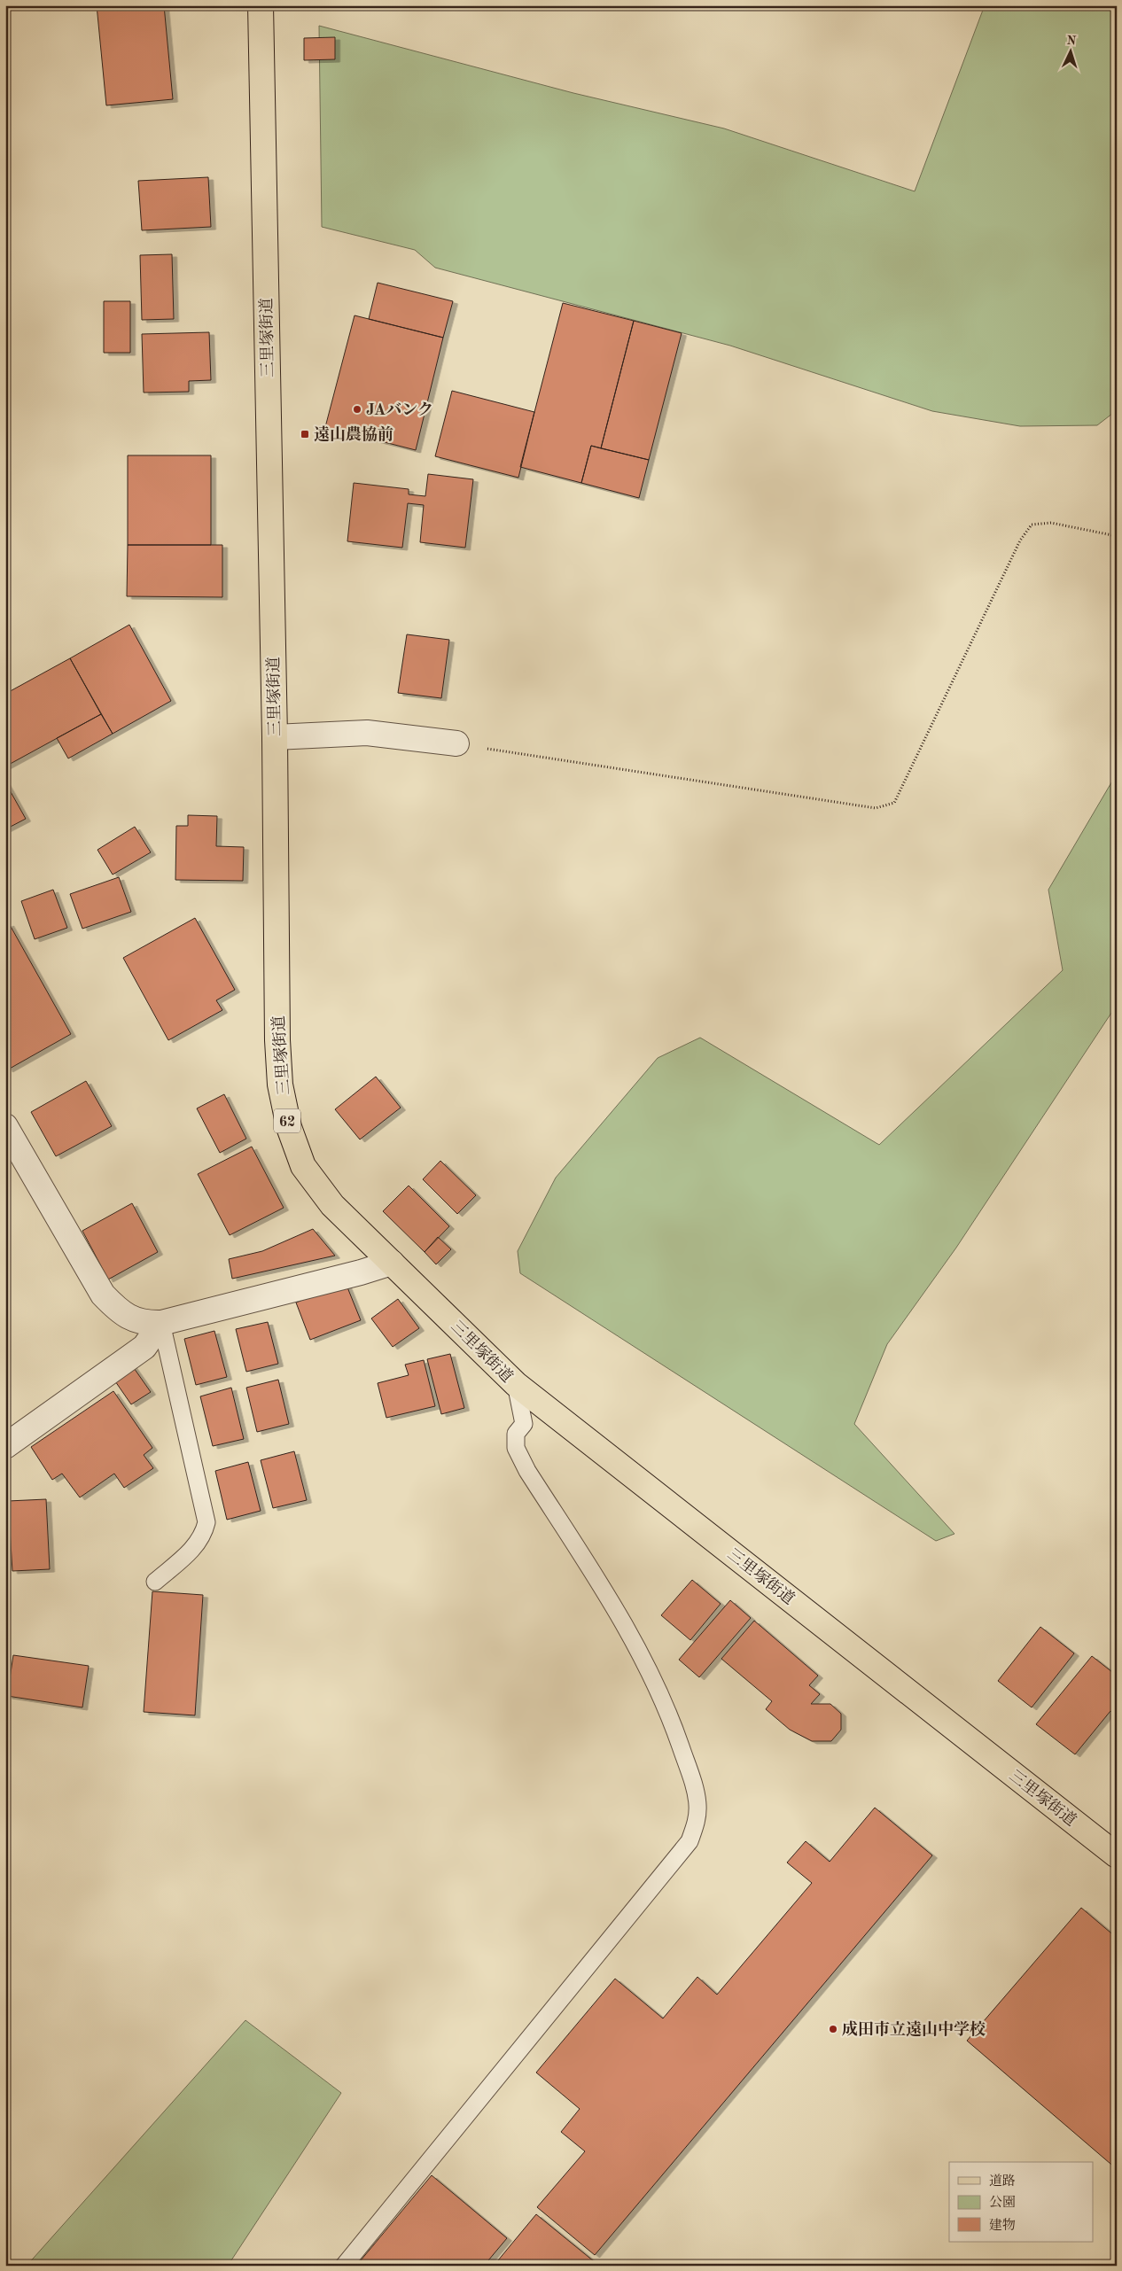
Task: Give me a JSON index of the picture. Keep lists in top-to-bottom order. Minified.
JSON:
{"streets":{"main road":["三里塚街道","62"]},"places":{"other":["JAバンク","成田市立遠山中学校"],"transit":["遠山農協前"]},"legend":["道路","公園","建物"],"north":"top"}
